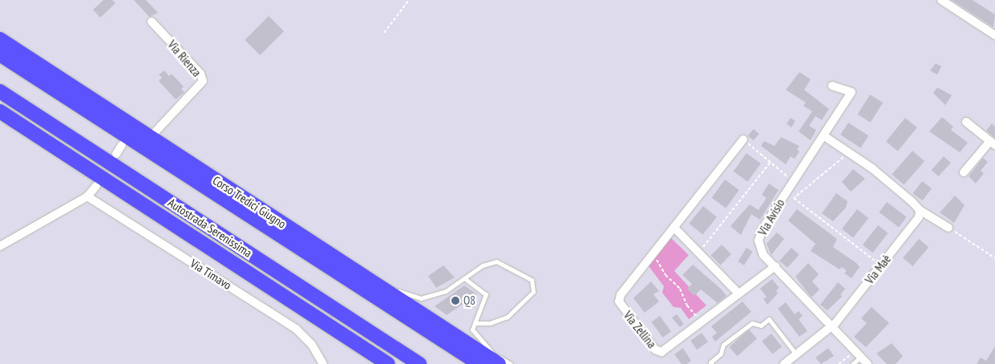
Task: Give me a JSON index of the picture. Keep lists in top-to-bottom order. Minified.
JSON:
{"streets":{"highway":["Corso Tredici Giugno","Autostrada Serenissima"],"street":["Via Rienza","Via Avisio","Via Maè","Via Timavo","Via Zellina"]},"crossings":[["Via Avisio","Via Maè"],["Via Avisio","Via Zellina"]],"places":["Q8"]}
